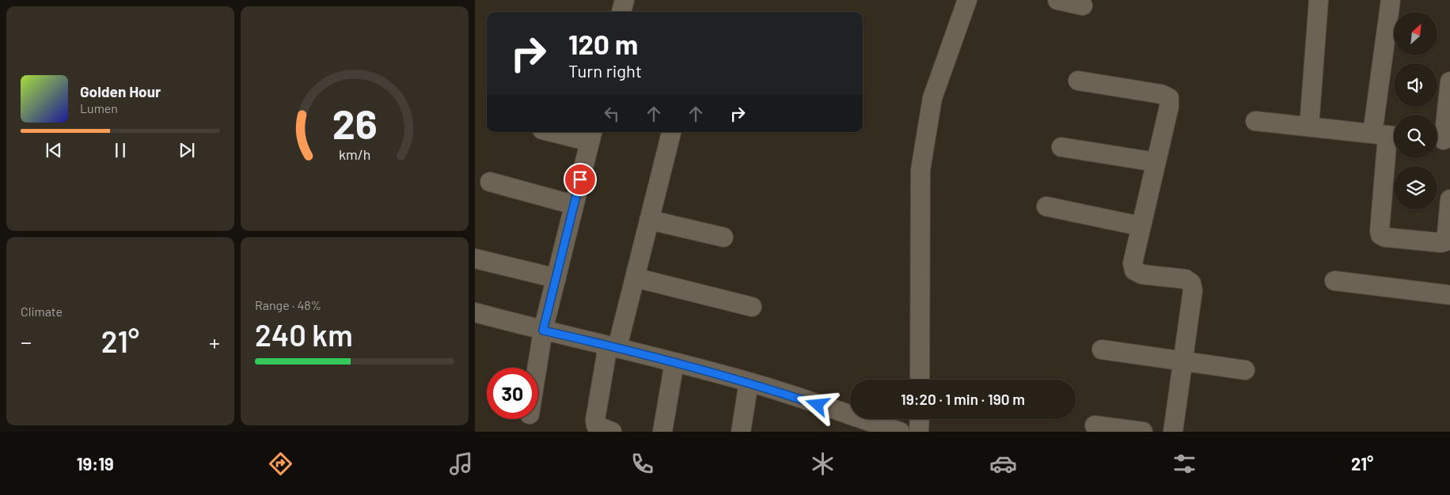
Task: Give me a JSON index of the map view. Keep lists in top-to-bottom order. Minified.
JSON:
{"north":"top right","page":{"turn":["120 m","Turn right"],"song":["Golden Hour","Lumen"],"tile":["Climate",["Range · 48%","240 km"]],"heat":["−","21°","+"],"limit":"30","trip":"19:20 · 1 min · 190 m","tabs":["19:19","21°"],"gauge":["26","km/h"]}}
